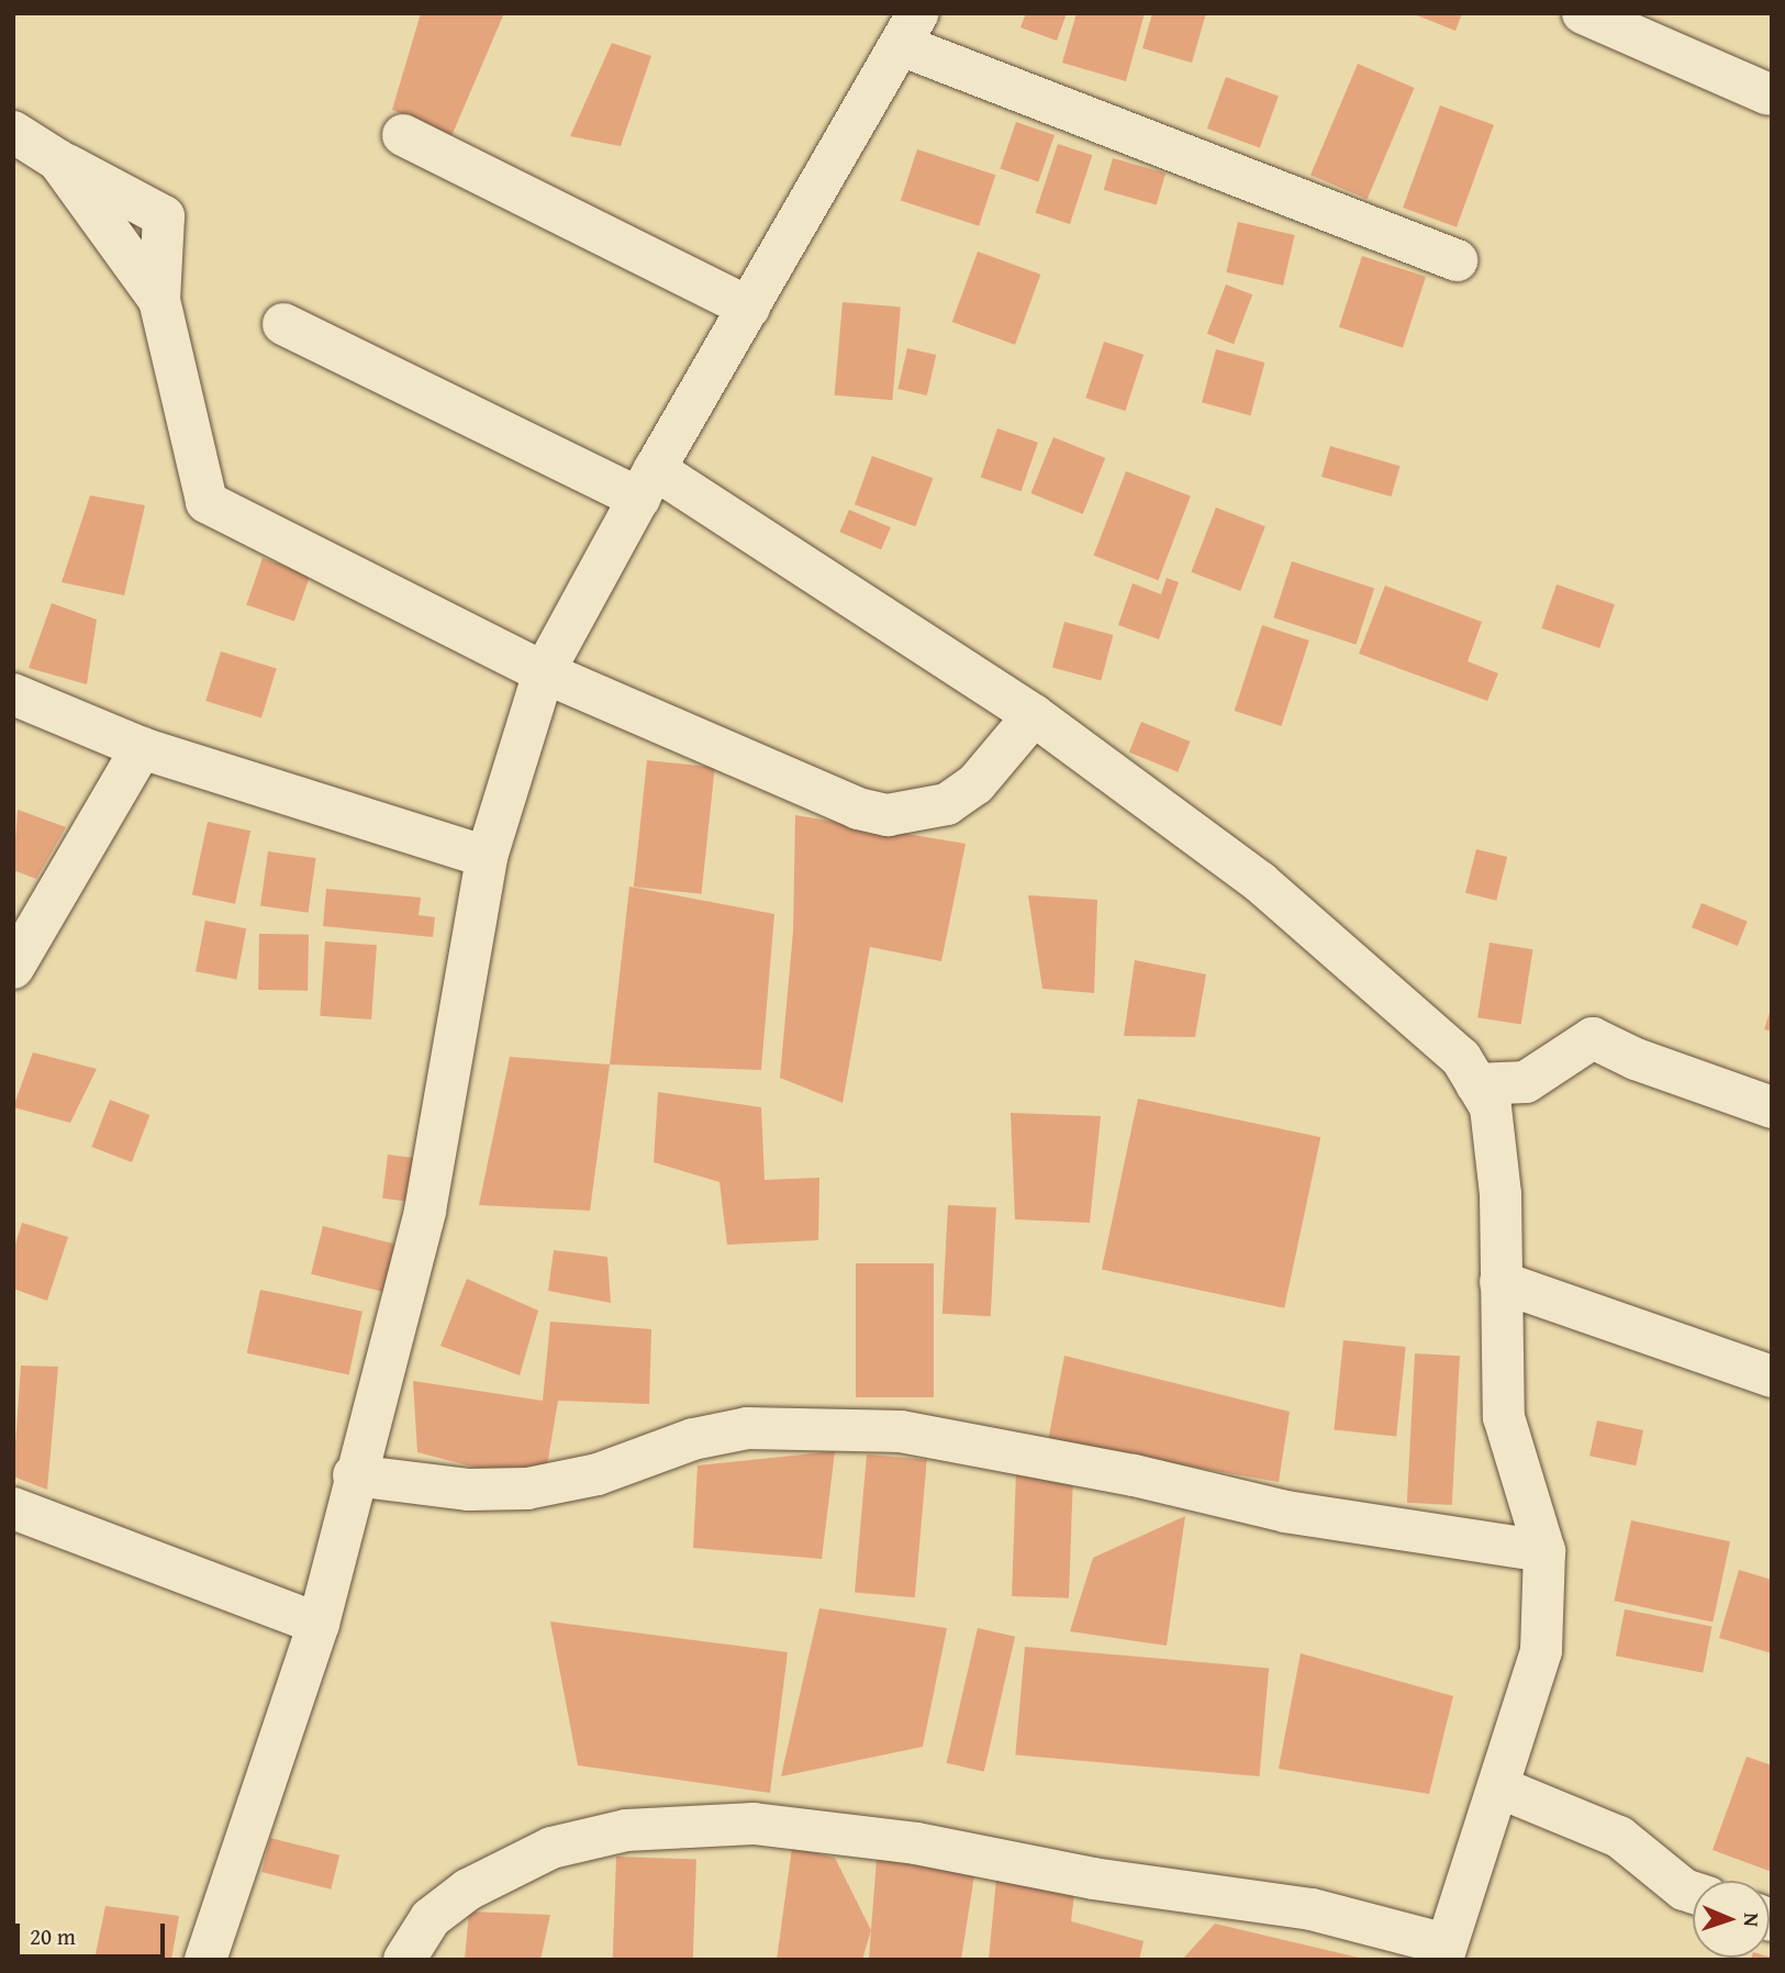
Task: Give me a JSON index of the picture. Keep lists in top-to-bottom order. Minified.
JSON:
{"scale_bar":"20 m","north":"right"}
